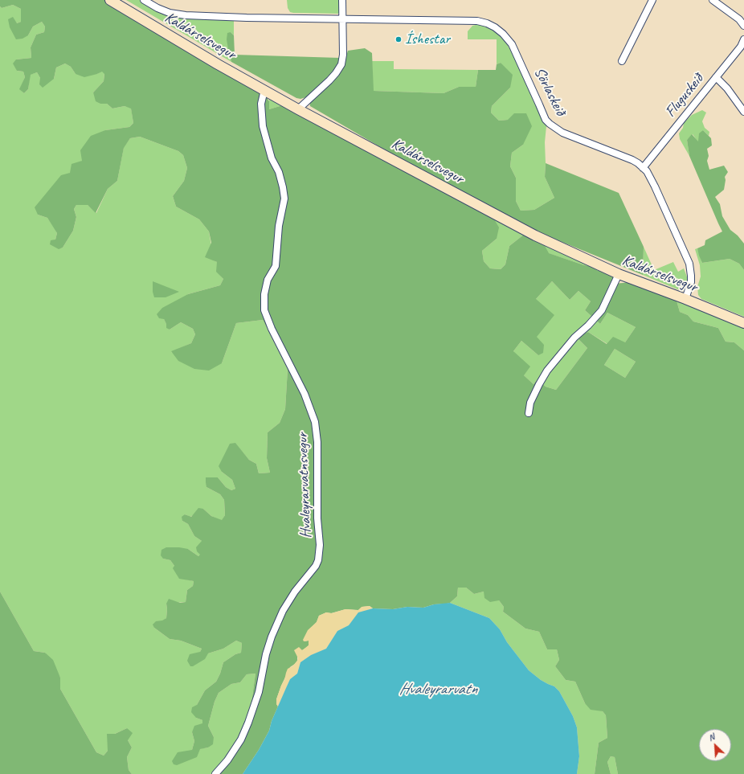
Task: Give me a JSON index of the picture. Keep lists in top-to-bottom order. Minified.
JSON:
{"streets":{"street":["Kaldárselsvegur","Sörlaskeið","Fluguskeið","Hvaleyrarvatnsvegur"]},"crossings":[["Kaldárselsvegur","Sörlaskeið"],["Kaldárselsvegur","Hvaleyrarvatnsvegur"],["Sörlaskeið","Fluguskeið"]],"water":["Hvaleyrarvatn"],"places":["Íshestar"],"north":"top left"}
